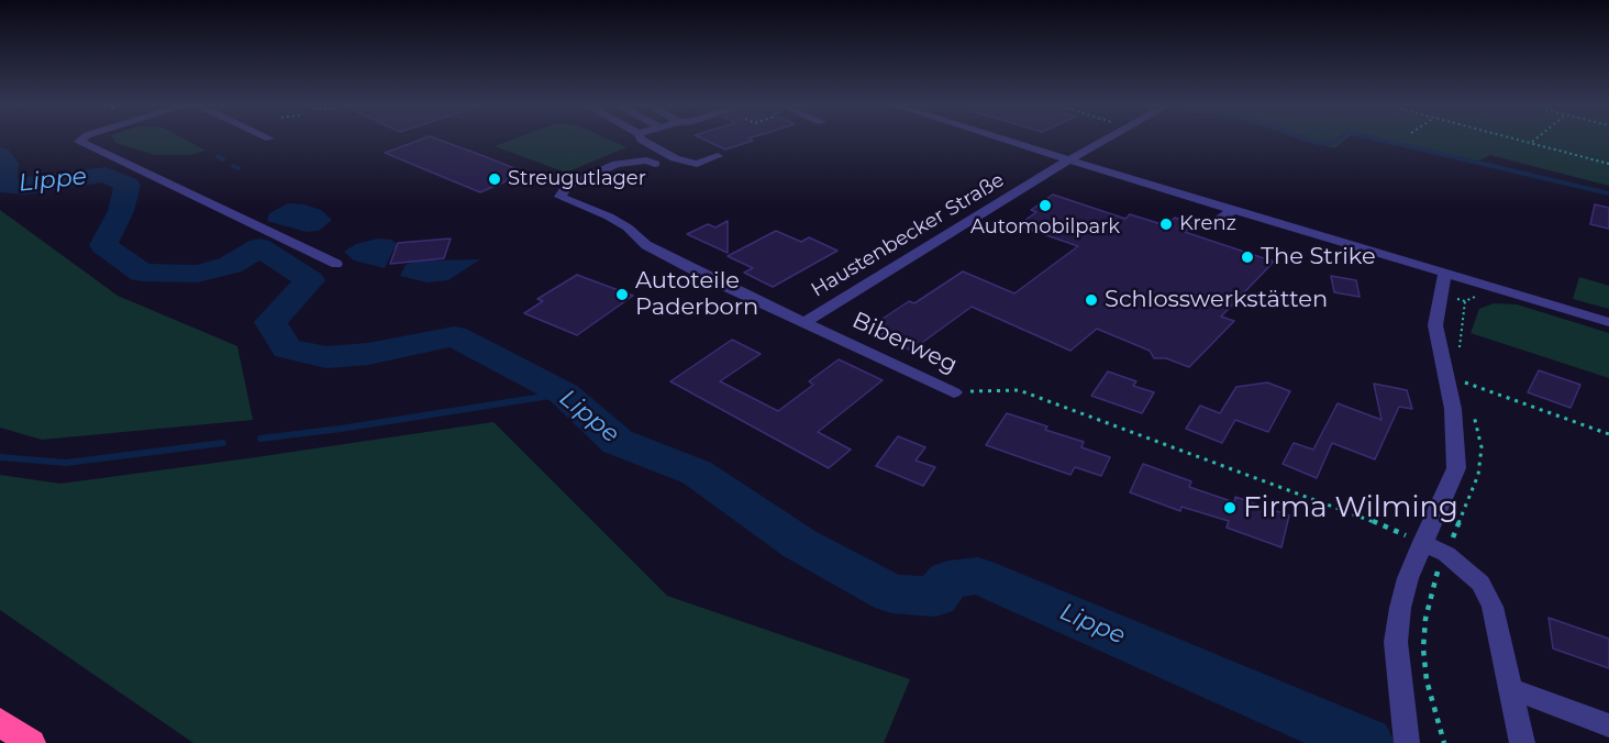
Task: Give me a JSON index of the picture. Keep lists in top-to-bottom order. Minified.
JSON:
{"streets":{"street":["Haustenbecker Straße","Biberweg"]},"crossings":[["Haustenbecker Straße","Biberweg"]],"water":["Lippe"],"places":["Streugutlager","Automobilpark","Krenz","The Strike","Autoteile Paderborn","Schlosswerkstätten","Firma Wilming"]}
